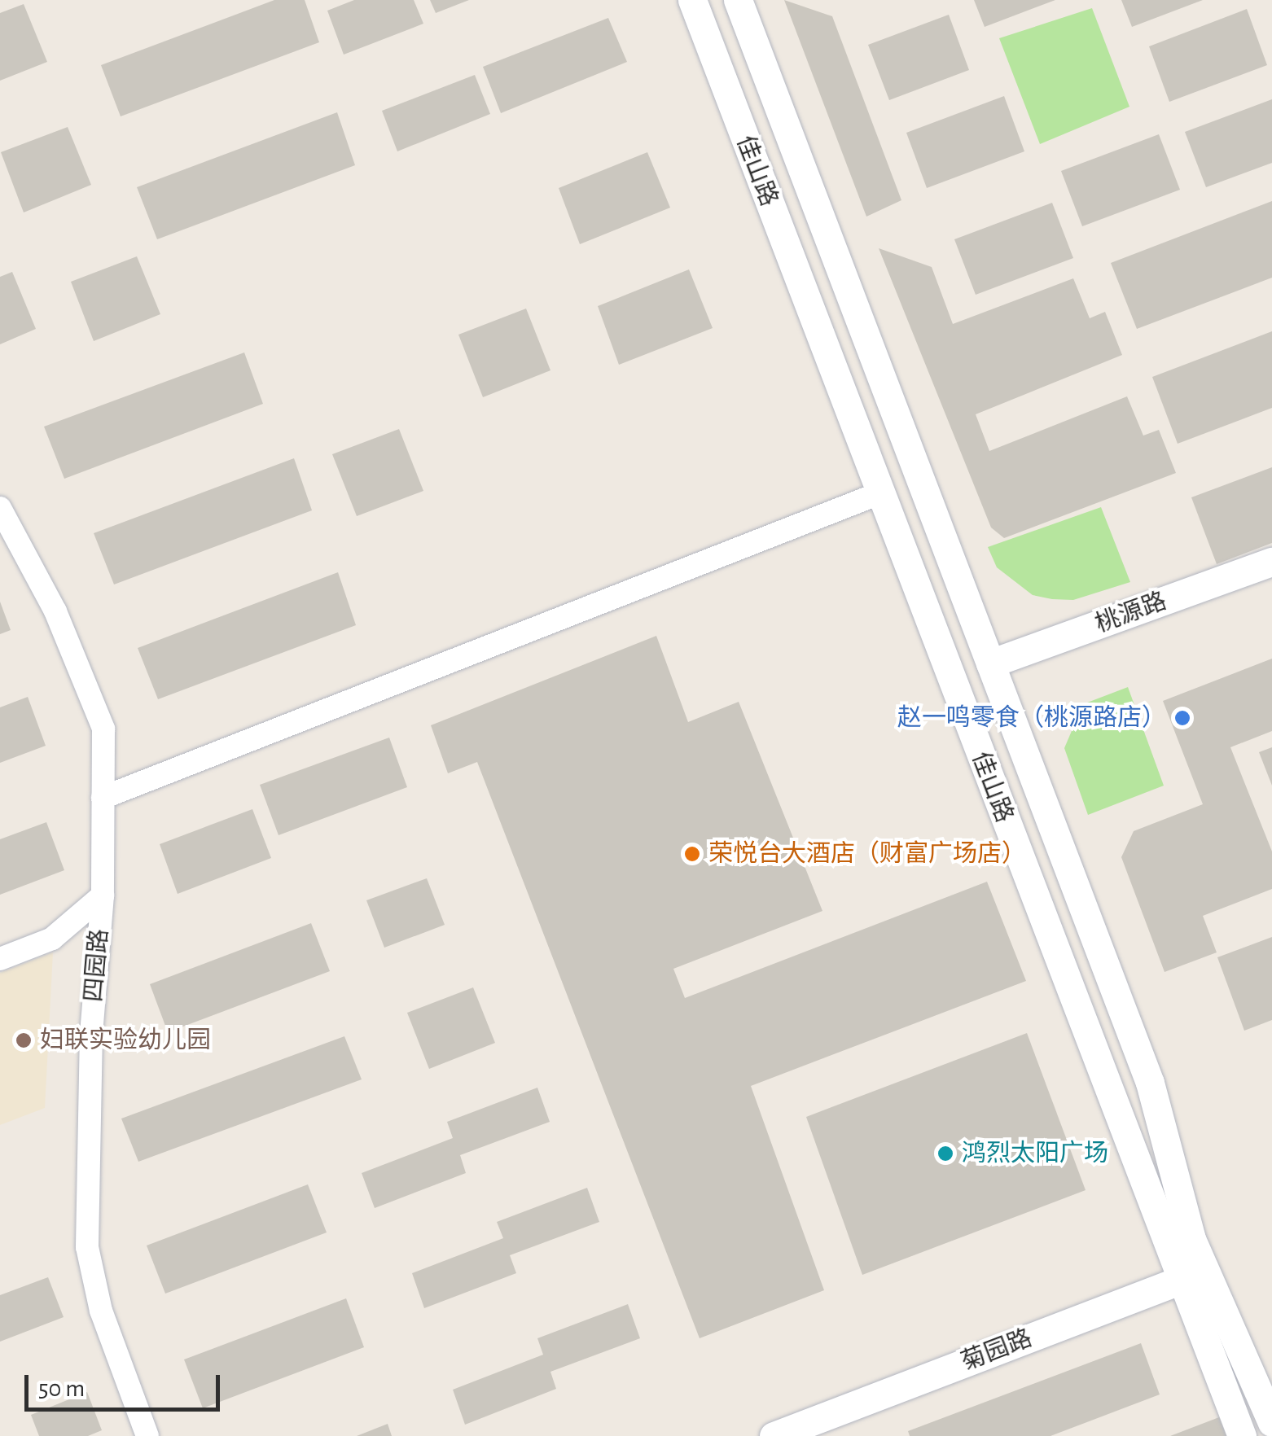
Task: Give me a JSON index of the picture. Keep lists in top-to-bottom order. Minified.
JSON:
{"streets":{"street":["佳山路","桃源路","四园路","菊园路"]},"crossings":[["佳山路","桃源路"],["佳山路","菊园路"]],"places":["赵一鸣零食（桃源路店）","荣悦台大酒店（财富广场店）","妇联实验幼儿园","鸿烈太阳广场"],"scale_bar":"50 m"}
